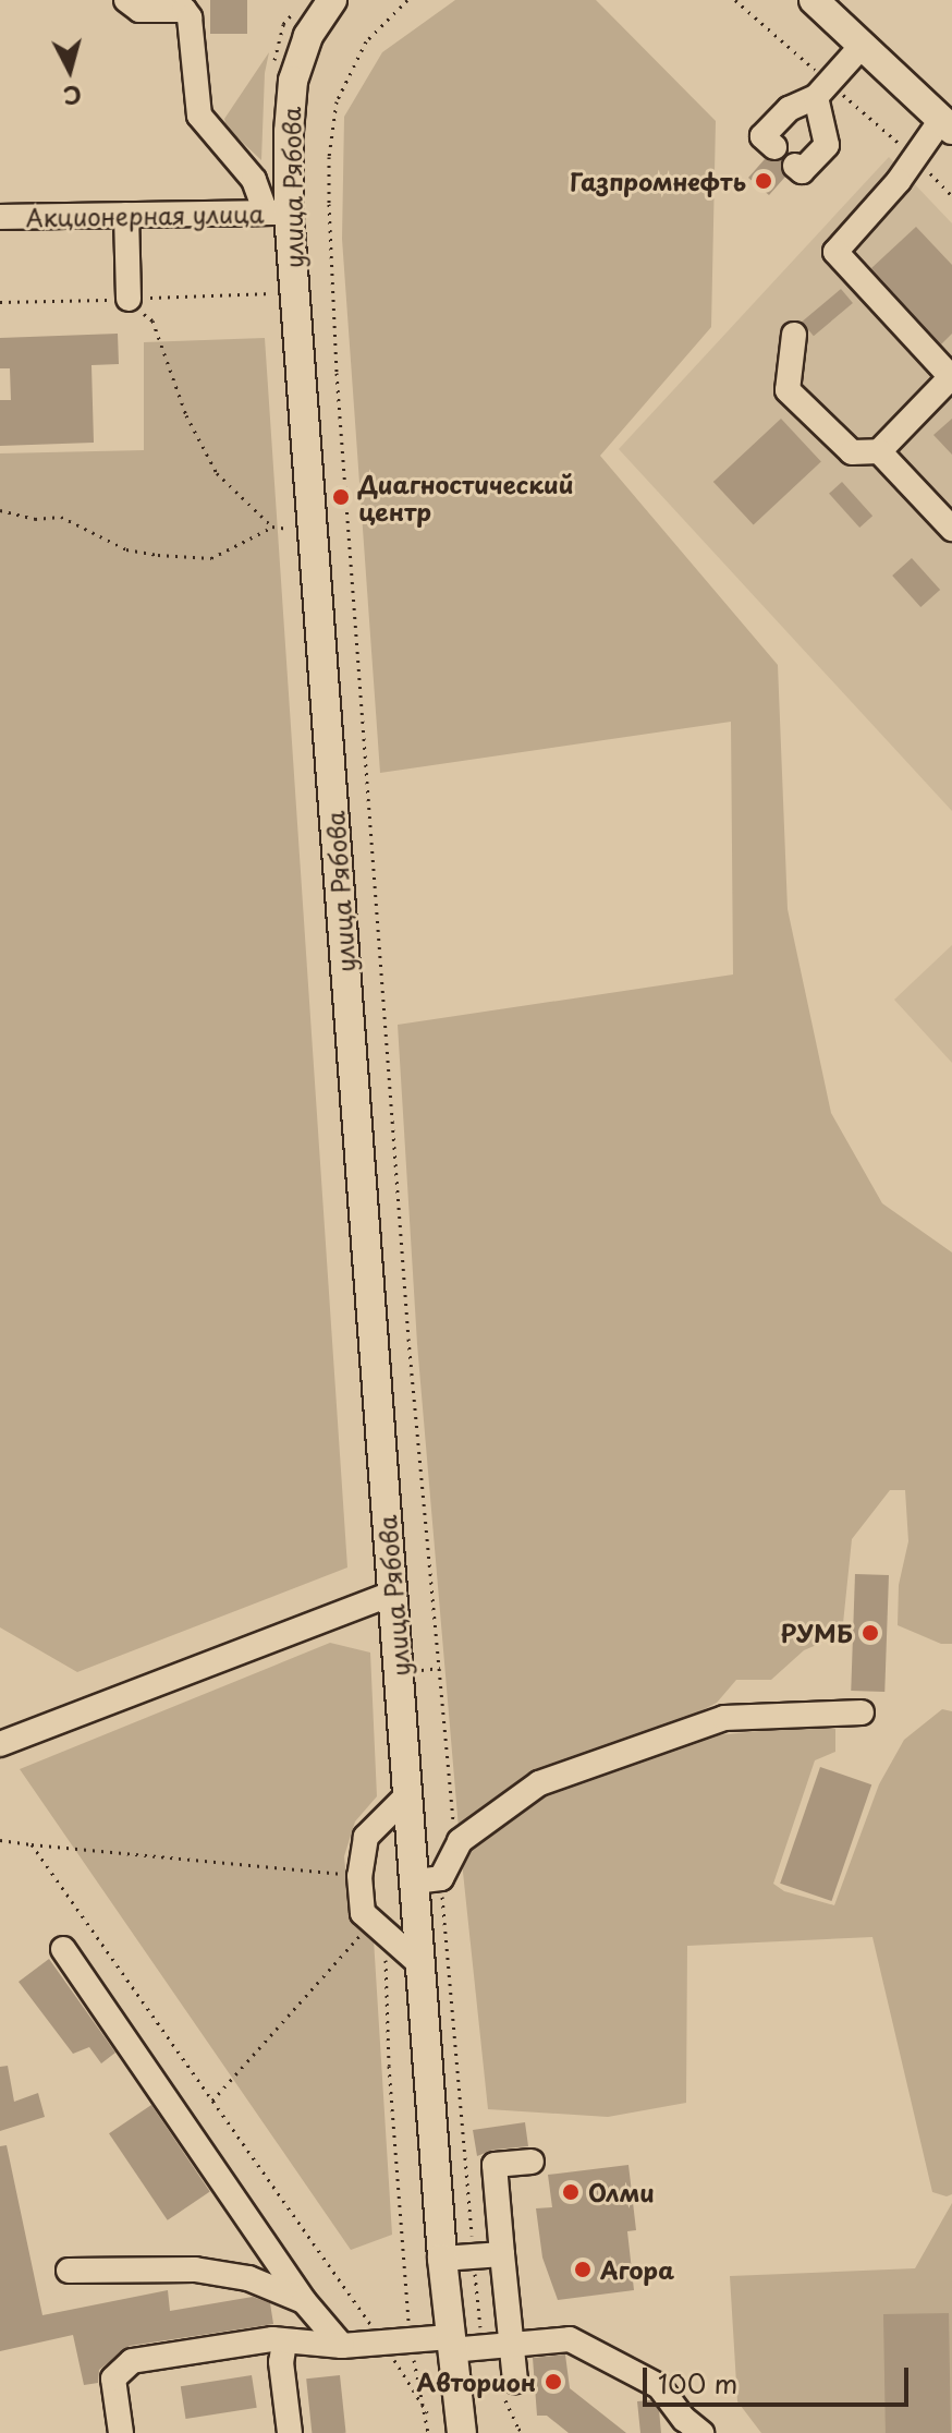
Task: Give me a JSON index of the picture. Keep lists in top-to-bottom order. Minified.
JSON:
{"streets":{"main road":["улица Рябова"],"street":["Акционерная улица"]},"crossings":[["улица Рябова","Акционерная улица"]],"places":["Газпромнефть","Диагностический центр","РУМБ","Олми","Агора","Авторион"],"scale_bar":"100 m","north":"bottom"}
